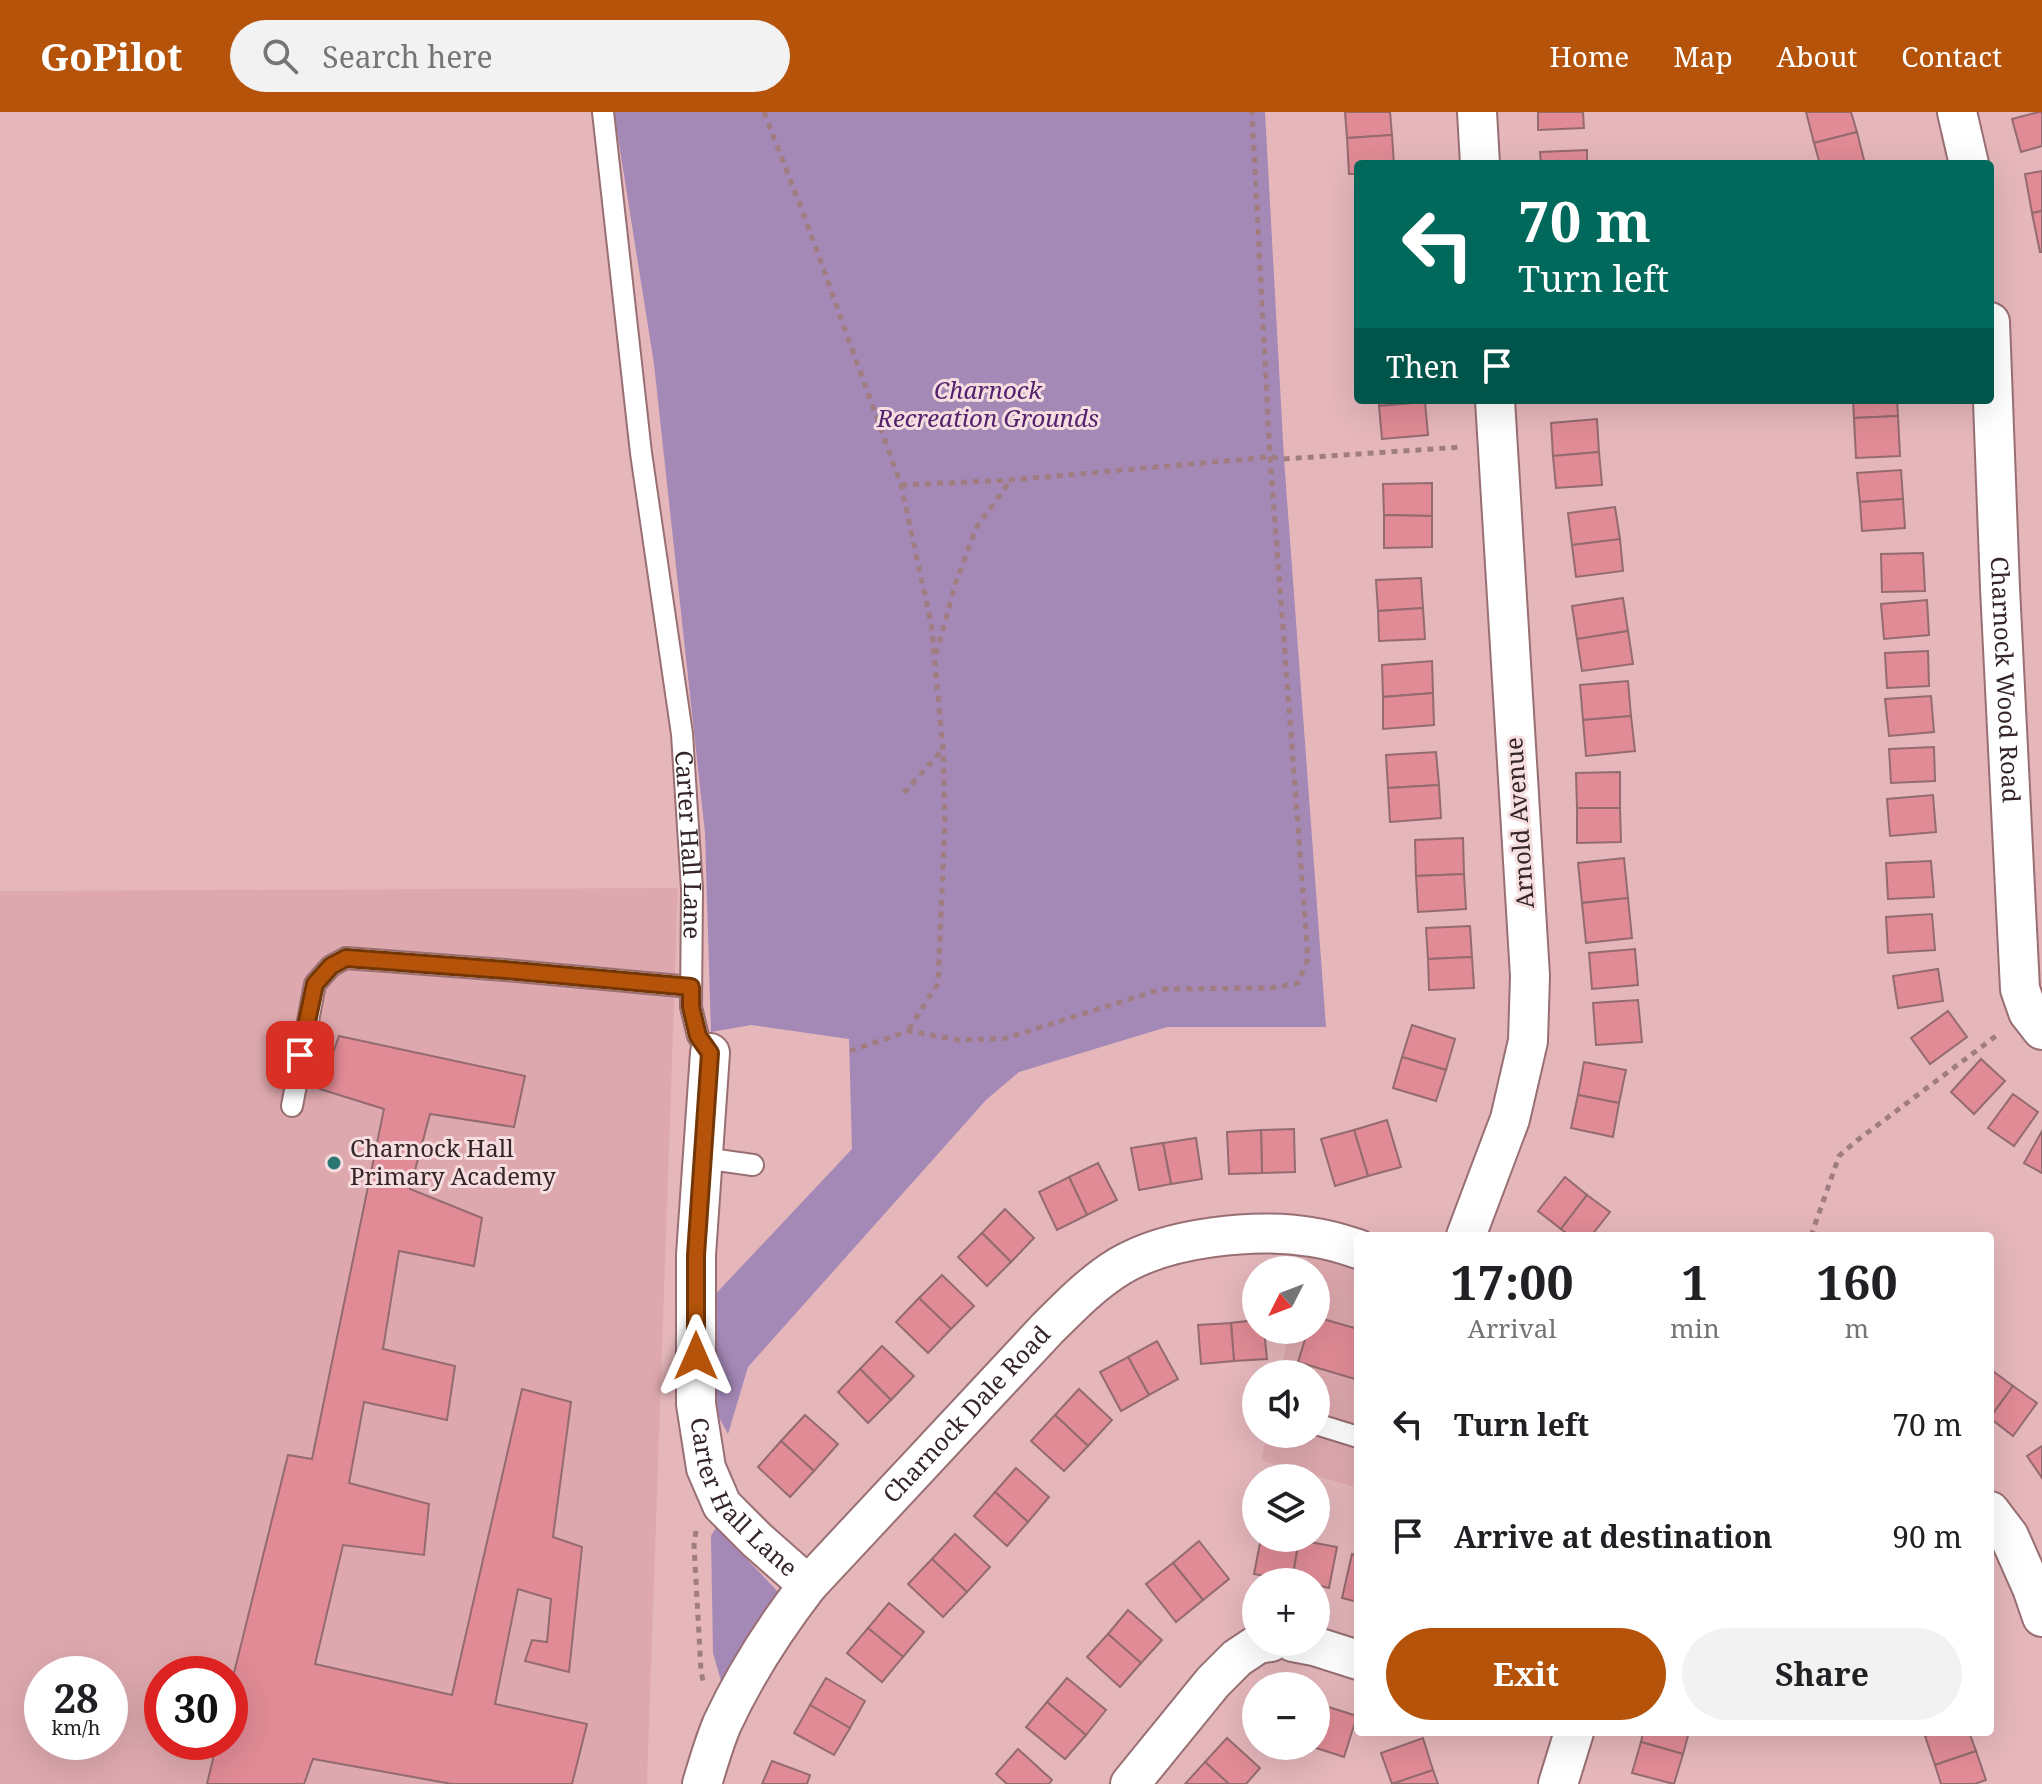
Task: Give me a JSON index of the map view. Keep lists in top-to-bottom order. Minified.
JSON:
{"streets":{"street":["Charnock Wood Road","Arnold Avenue","Carter Hall Lane","Charnock Dale Road"]},"crossings":[["Carter Hall Lane","Charnock Dale Road"]],"parks":["Charnock Recreation Grounds"],"places":["Charnock Hall Primary Academy"],"north":"bottom left","page":{"header":"GoPilot","search":"Search here","nav":["Home","Map","About","Contact"],"turn":["70 m","Turn left"],"then":"Then","eta":["17:00","Arrival","1","min","160","m"],"map_buttons":["+","−"],"list":[{"name":"Turn left","value":"70 m"},{"name":"Arrive at destination","value":"90 m"}],"buttons":["Exit","Share"],"speed":"28 km/h","limit":"30"}}
